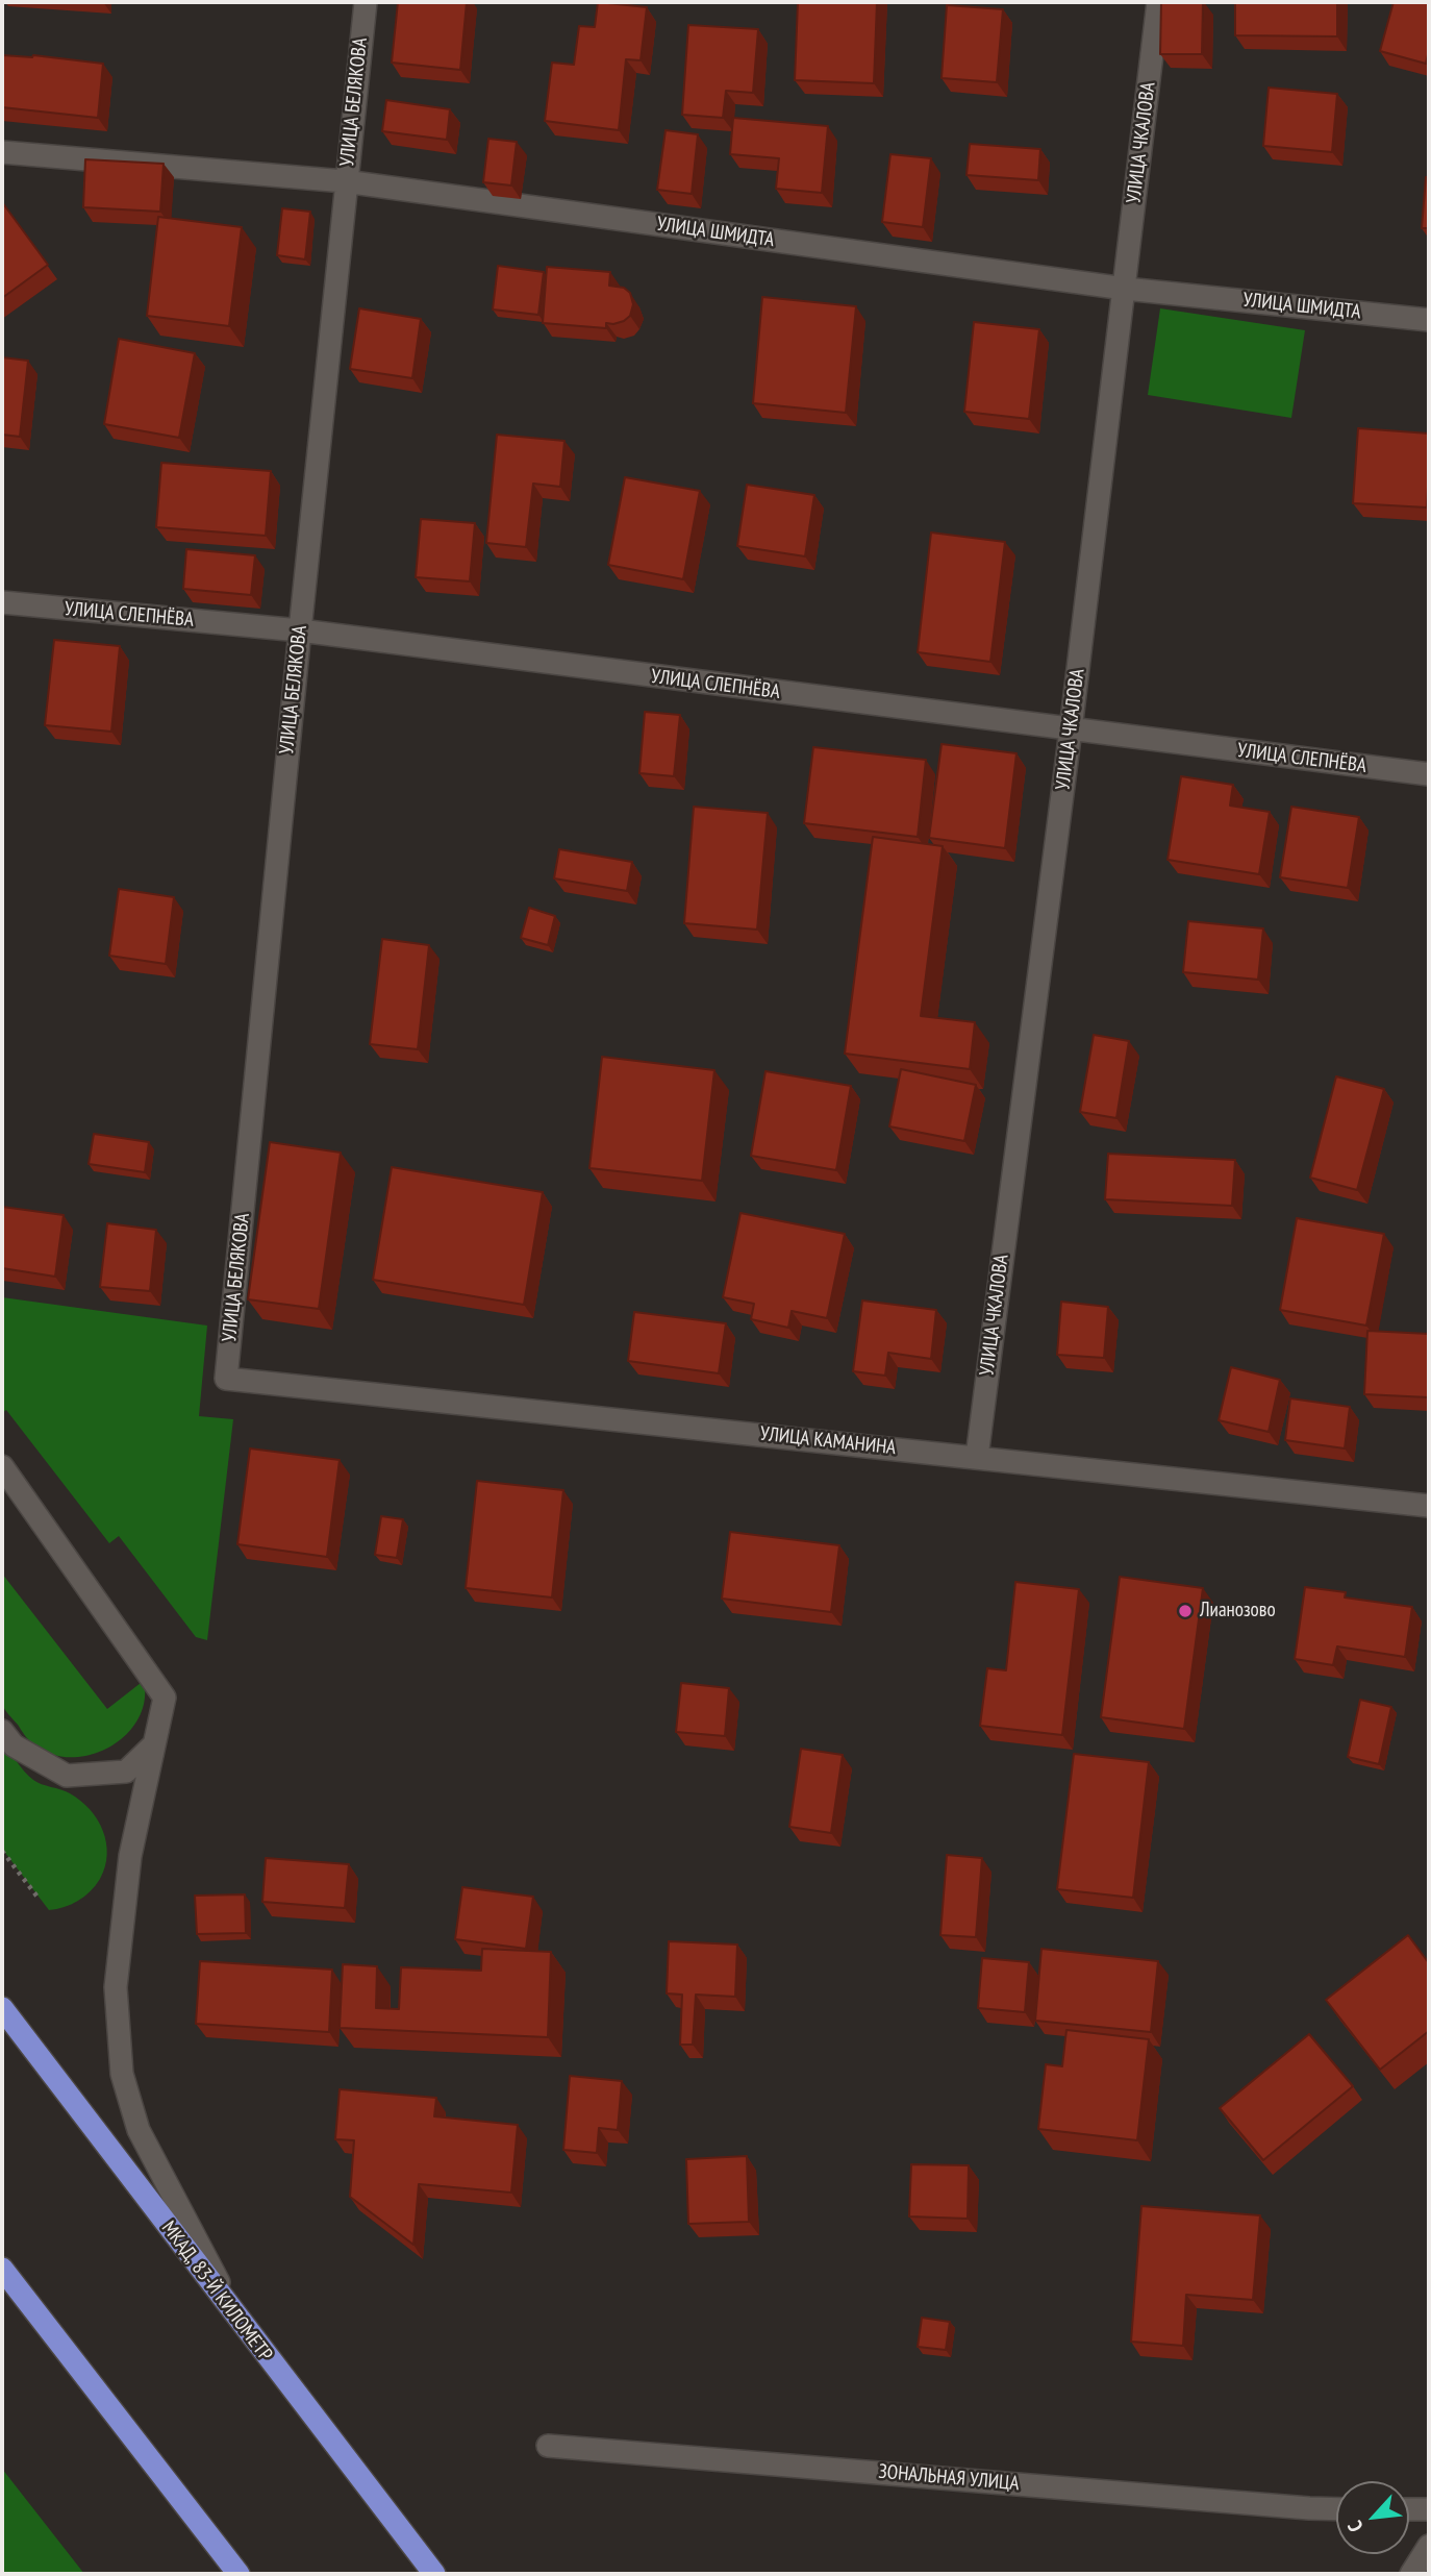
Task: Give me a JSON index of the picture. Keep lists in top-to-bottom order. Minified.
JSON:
{"streets":{"highway":["МКАД, 83-Й КИЛОМЕТР"],"street":["УЛИЦА БЕЛЯКОВА","УЛИЦА ЧКАЛОВА","УЛИЦА ШМИДТА","УЛИЦА СЛЕПНЁВА","УЛИЦА КАМАНИНА","ЗОНАЛЬНАЯ УЛИЦА"]},"crossings":[["УЛИЦА БЕЛЯКОВА","УЛИЦА ШМИДТА"],["УЛИЦА БЕЛЯКОВА","УЛИЦА СЛЕПНЁВА"],["УЛИЦА БЕЛЯКОВА","УЛИЦА КАМАНИНА"],["УЛИЦА ЧКАЛОВА","УЛИЦА ШМИДТА"],["УЛИЦА ЧКАЛОВА","УЛИЦА СЛЕПНЁВА"],["УЛИЦА ЧКАЛОВА","УЛИЦА КАМАНИНА"]],"places":["Лианозово"],"north":"bottom left"}
